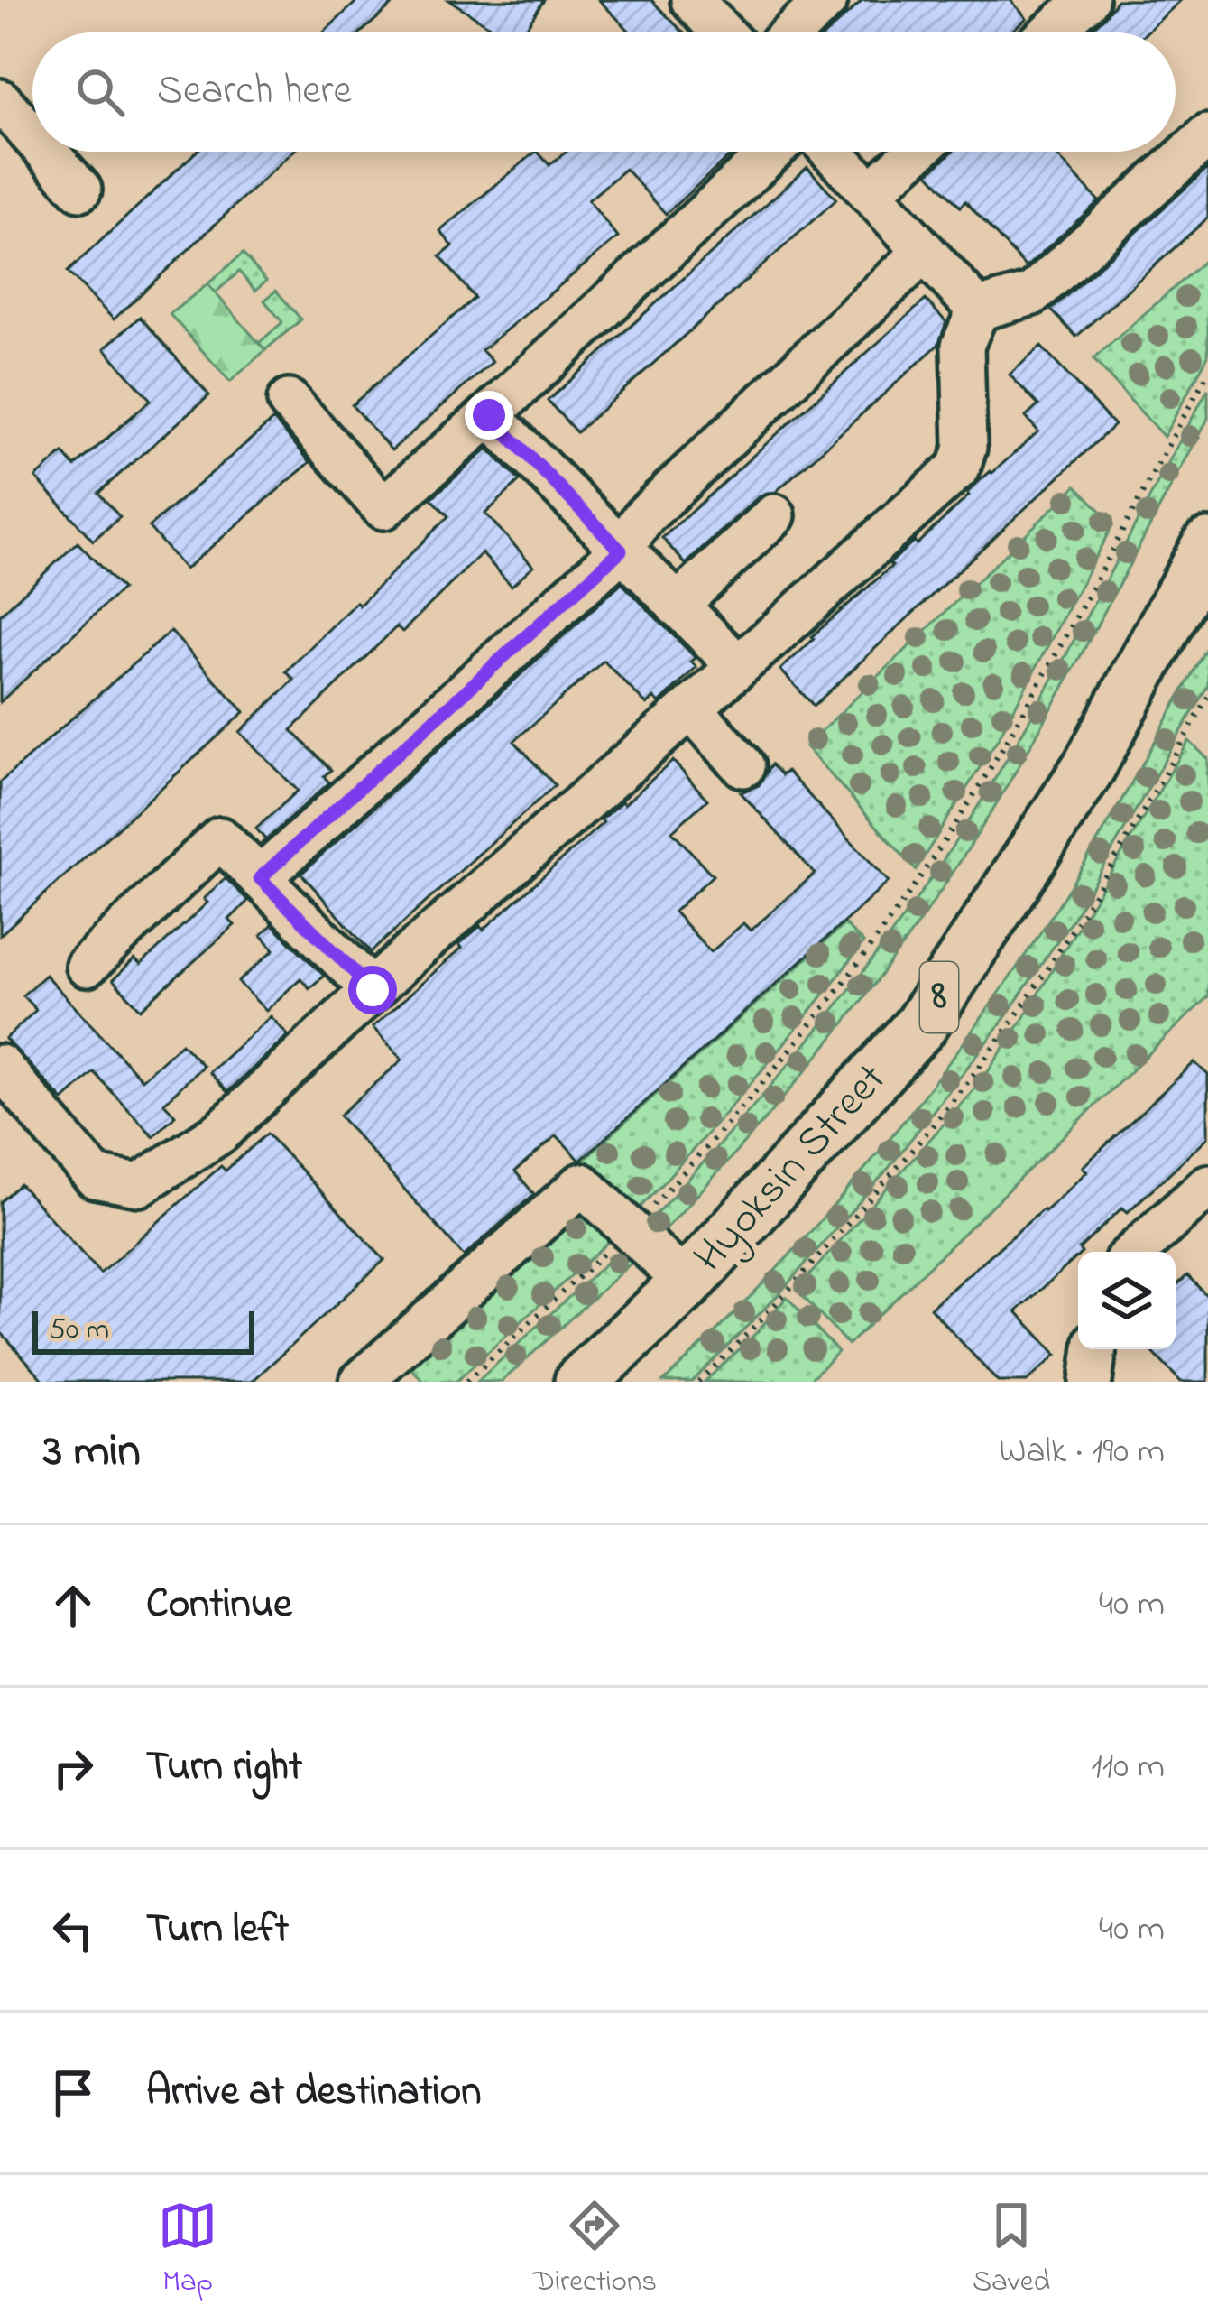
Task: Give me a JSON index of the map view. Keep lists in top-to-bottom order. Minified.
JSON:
{"streets":{"main road":["8","Hyoksin Street"]},"scale_bar":"50 m","page":{"search":"Search here","scale":"50 m","heading":["3 min","Walk · 190 m"],"list":[["Continue","40 m"],["Turn right","110 m"],["Turn left","40 m"],"Arrive at destination"],"nav":["Map","Directions","Saved"]}}
